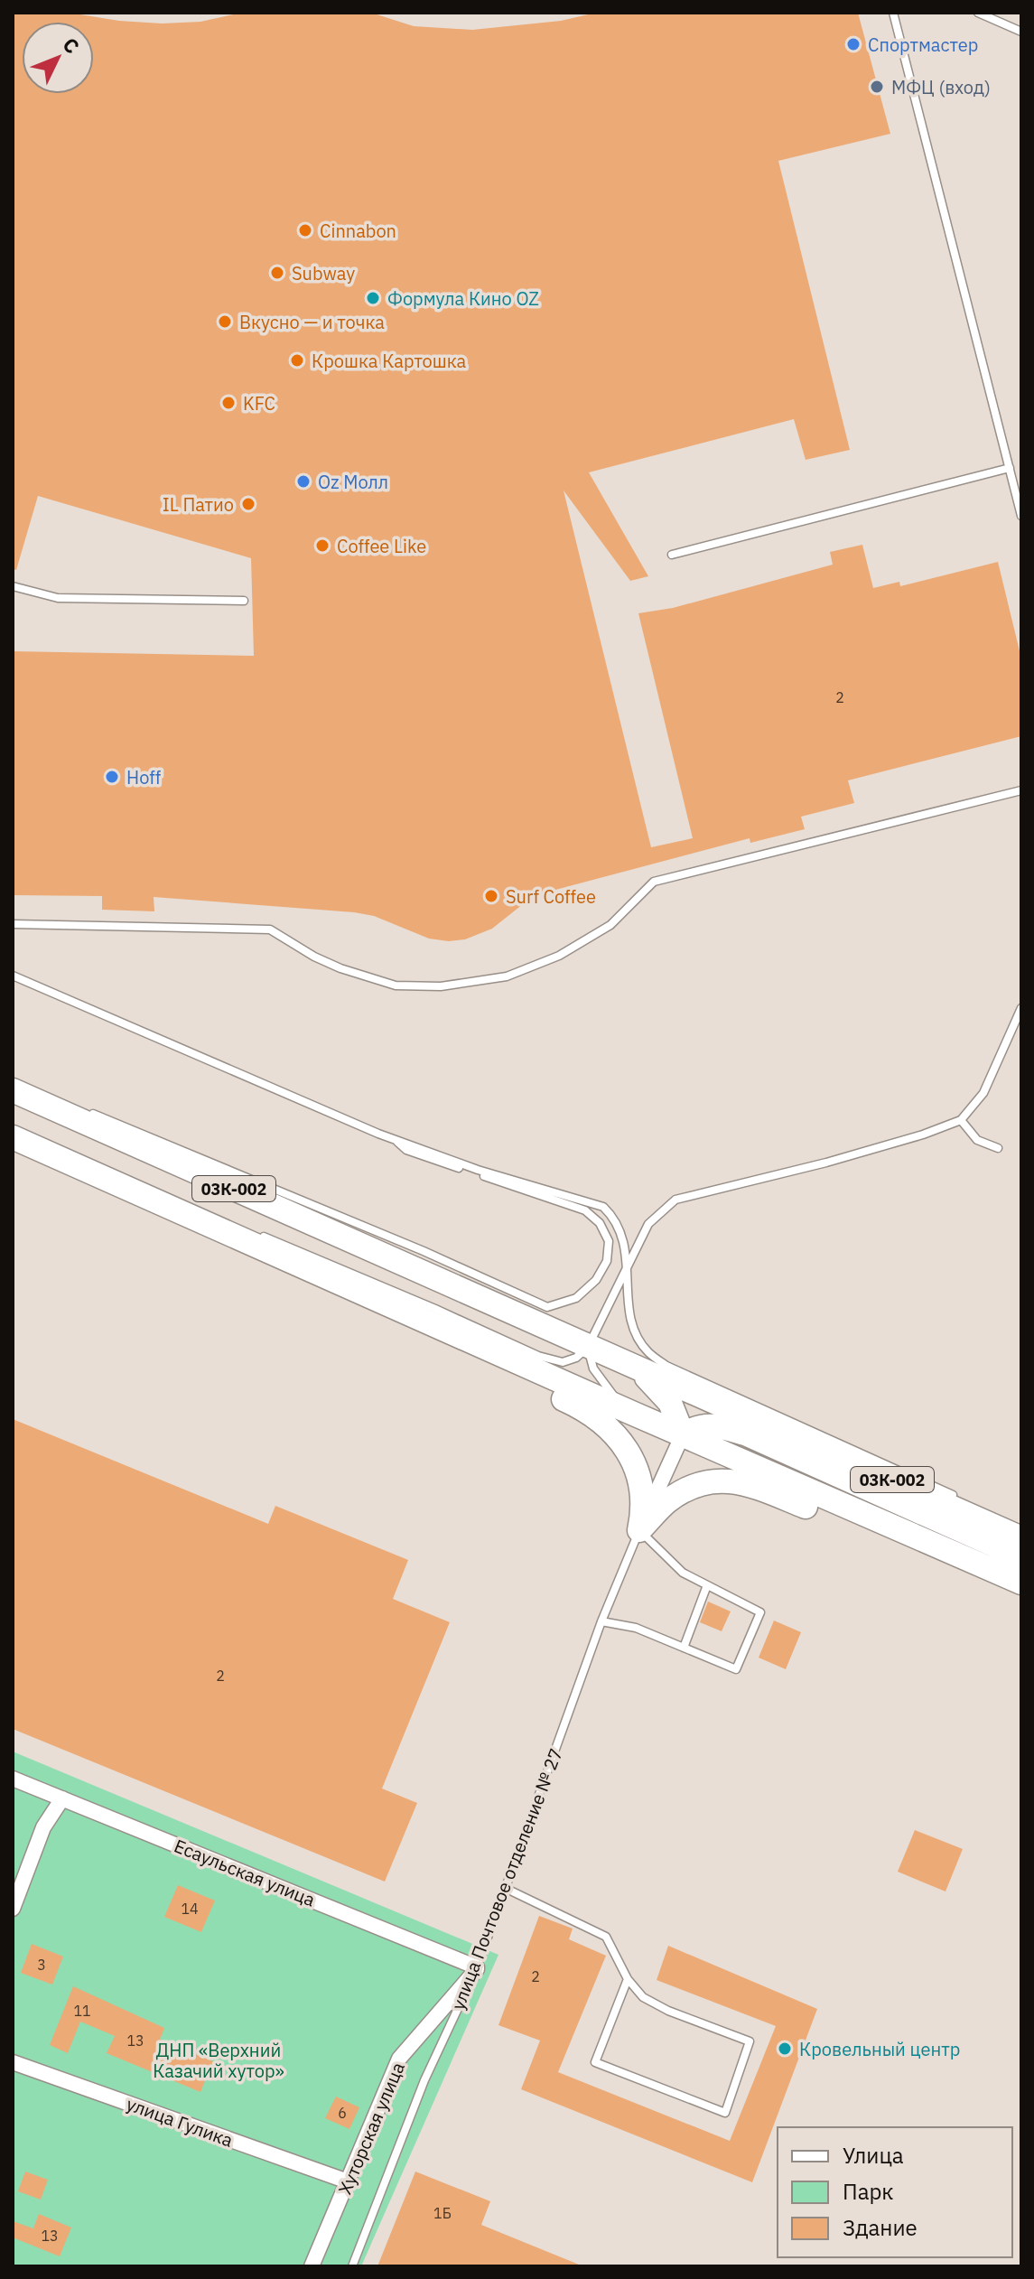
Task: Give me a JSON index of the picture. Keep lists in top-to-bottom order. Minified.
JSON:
{"streets":{"main road":["03К-002"],"street":["Есаульская улица","улица Гулика","Хуторская улица"],"lane":["улица Почтовое отделение № 27"]},"crossings":[["Есаульская улица","улица Почтовое отделение № 27"],["Есаульская улица","Хуторская улица"],["улица Почтовое отделение № 27","Хуторская улица"],["улица Гулика","Хуторская улица"]],"parks":["ДНП «Верхний Казачий хутор»"],"places":["Спортмастер","МФЦ (вход)","Cinnabon","Subway","Формула Кино OZ","Вкусно — и точка","Крошка Картошка","KFC","Oz Молл","IL Патио","Coffee Like","Hoff","Surf Coffee","Кровельный центр"],"house_numbers":["2","2","14","3","2","11","13","6","1Б","13"],"legend":["Улица","Парк","Здание"],"north":"top right"}
